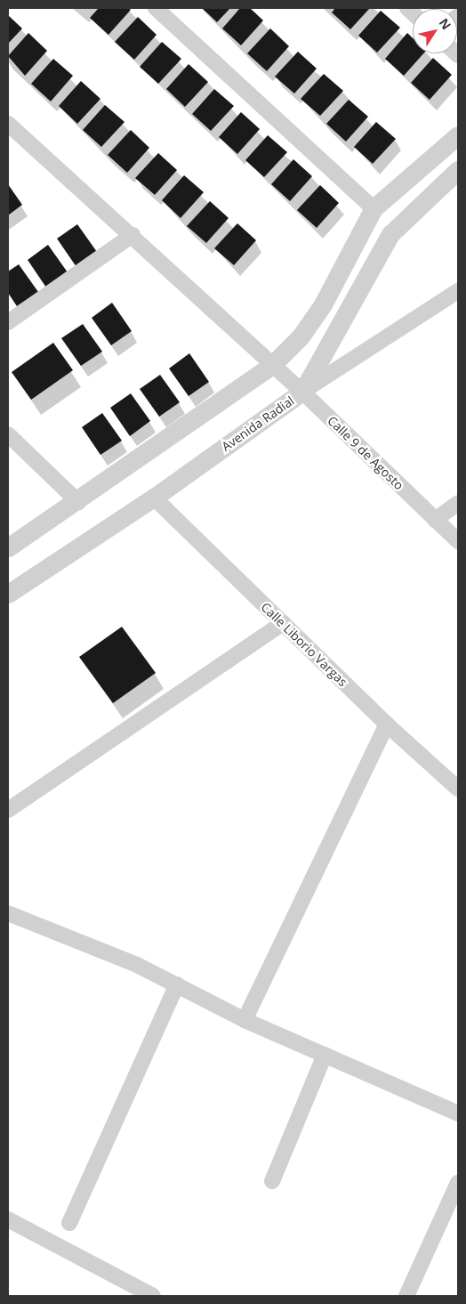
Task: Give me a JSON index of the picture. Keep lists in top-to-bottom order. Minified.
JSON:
{"streets":{"street":["Avenida Radial","Calle 9 de Agosto","Calle Liborio Vargas"]},"crossings":[["Avenida Radial","Calle 9 de Agosto"],["Avenida Radial","Calle Liborio Vargas"]],"north":"top right"}
